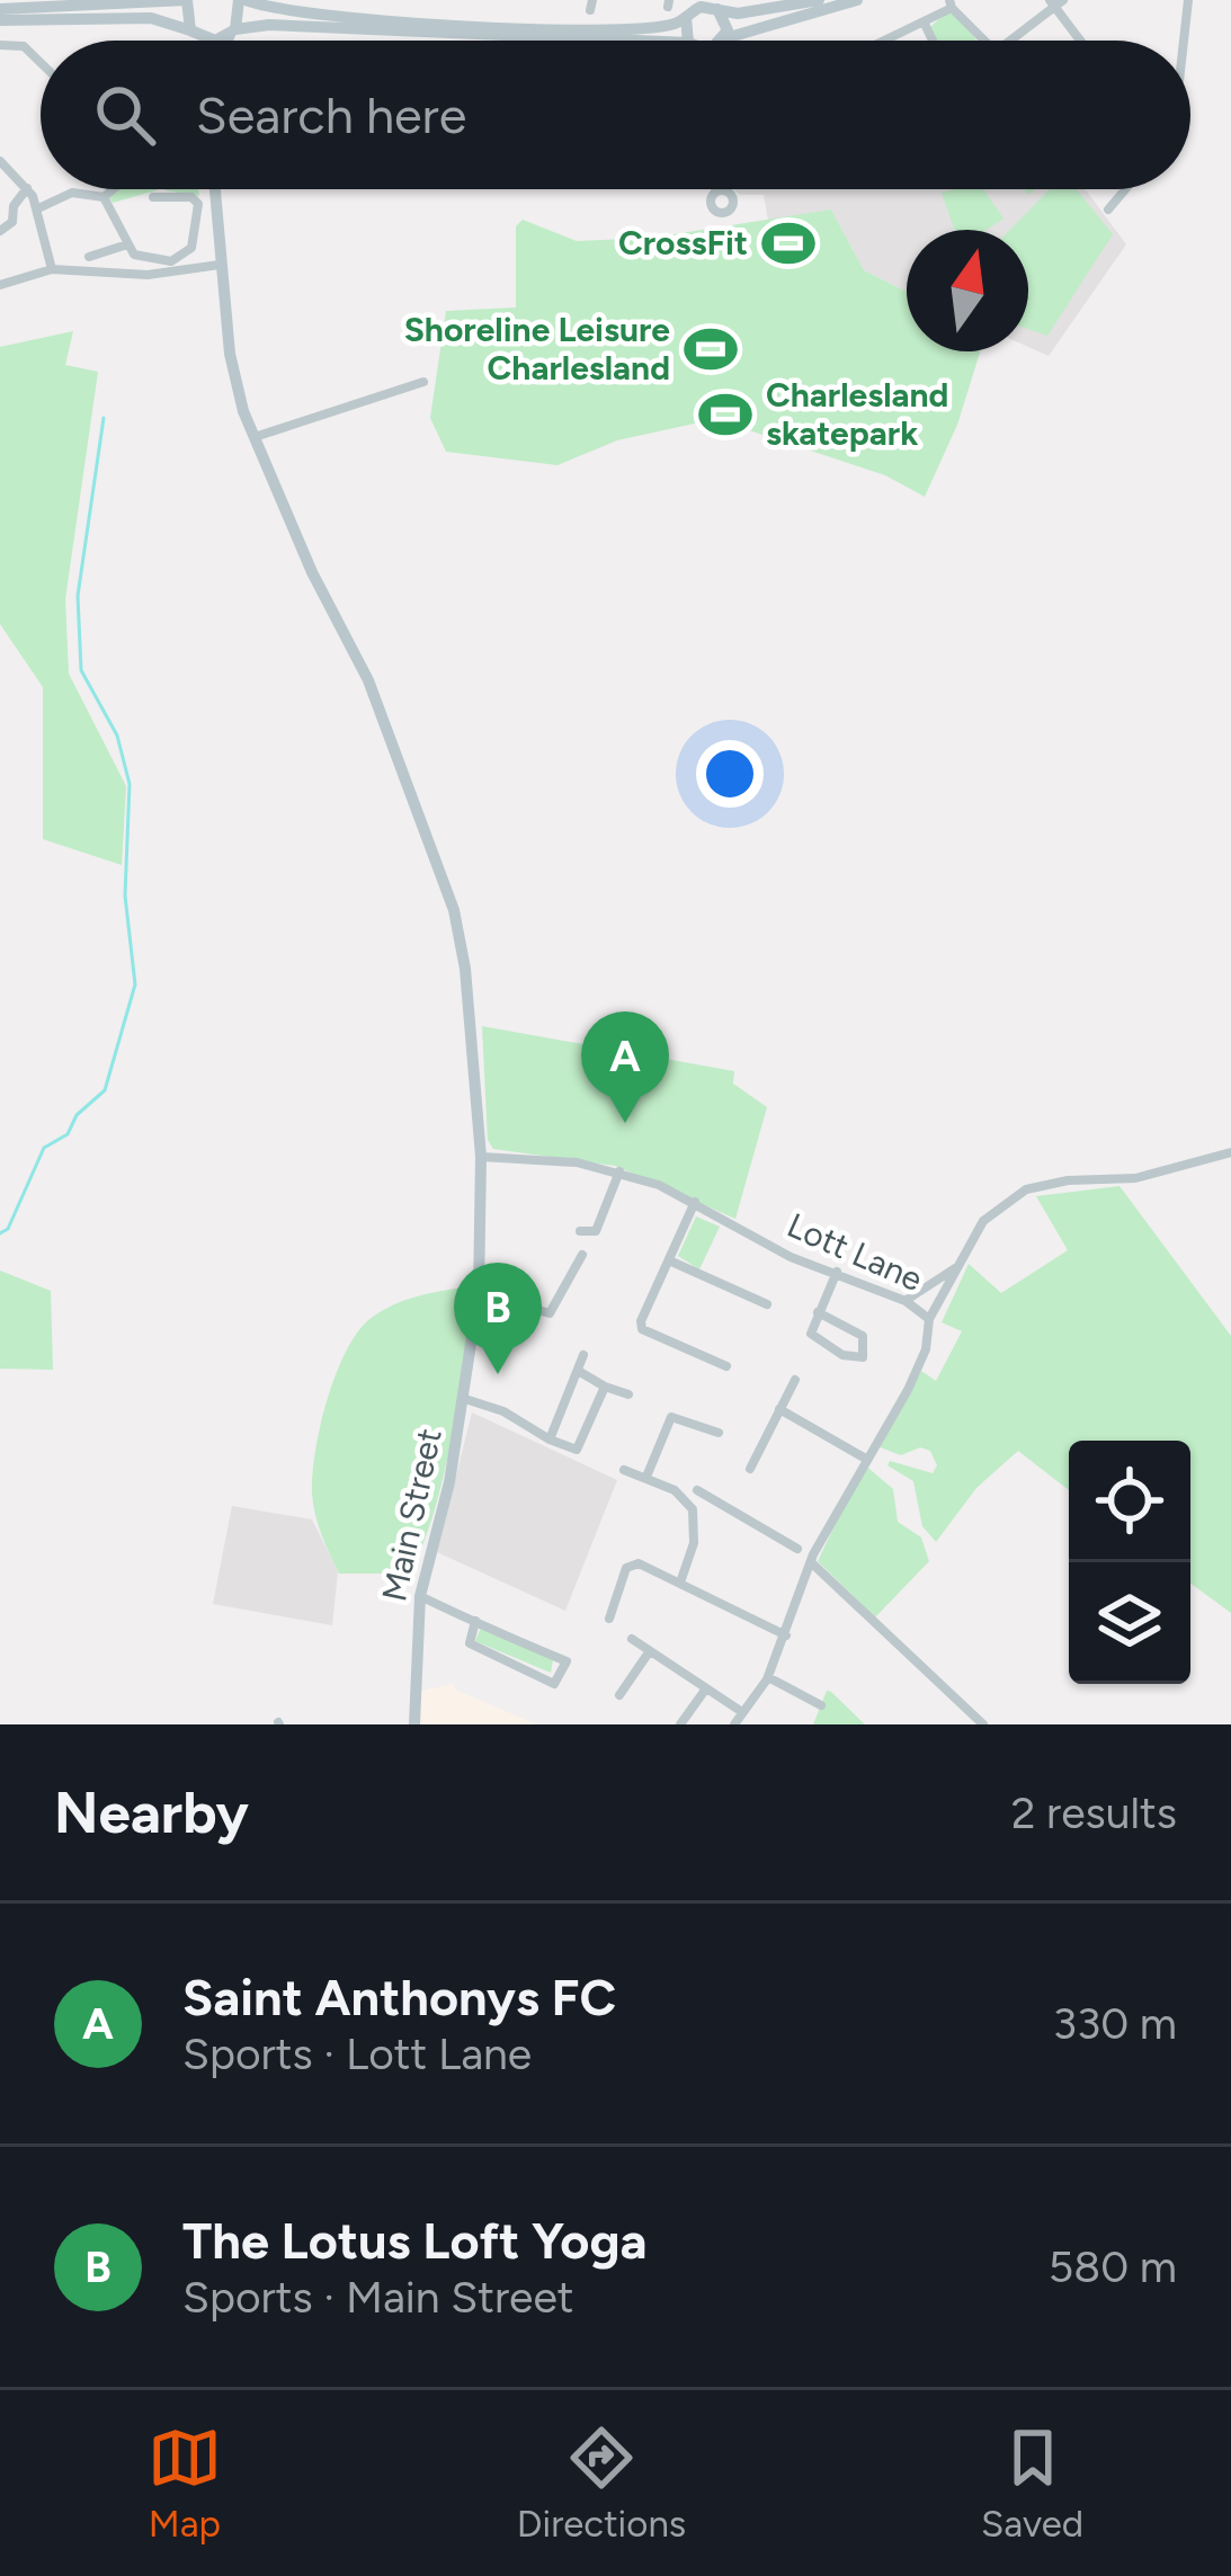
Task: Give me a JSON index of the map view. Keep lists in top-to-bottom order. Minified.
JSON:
{"streets":{"main road":["Main Street"],"street":["Lott Lane"]},"crossings":[["Lott Lane","Main Street"]],"places":{"sports":["CrossFit","Shoreline Leisure Charlesland","Charlesland skatepark"]},"north":"top","page":{"search":"Search here","pins":["A","B"],"heading":["Nearby","2 results"],"list":[{"mark":"A","name":"Saint Anthonys FC","note":"Sports · Lott Lane","value":"330 m"},{"mark":"B","name":"The Lotus Loft Yoga","note":"Sports · Main Street","value":"580 m"}],"nav":["Map","Directions","Saved"]}}
